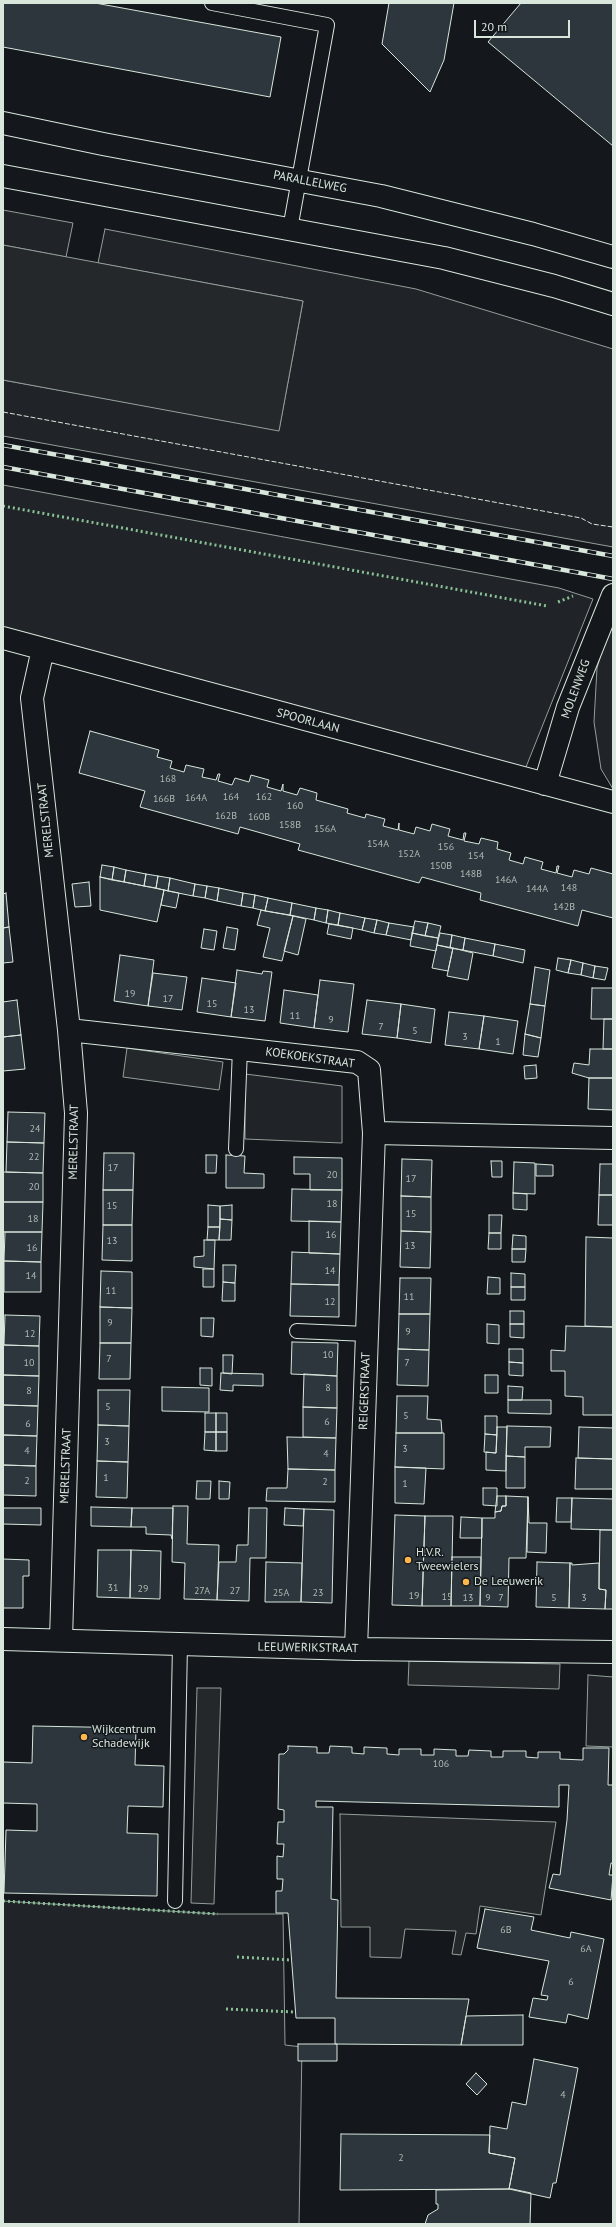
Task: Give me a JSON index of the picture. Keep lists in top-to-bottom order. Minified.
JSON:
{"streets":{"street":["PARALLELWEG","MOLENWEG","SPOORLAAN","MERELSTRAAT","KOEKOEKSTRAAT","REIGERSTRAAT","LEEUWERIKSTRAAT"]},"crossings":[["MOLENWEG","SPOORLAAN"],["SPOORLAAN","MERELSTRAAT"],["MERELSTRAAT","KOEKOEKSTRAAT"],["MERELSTRAAT","LEEUWERIKSTRAAT"],["KOEKOEKSTRAAT","REIGERSTRAAT"],["REIGERSTRAAT","LEEUWERIKSTRAAT"]],"places":["H.V.R. Tweewielers","De Leeuwerik","Wijkcentrum Schadewijk"],"house_numbers":["168","164","162","164A","166B","160","162B","160B","158B","156A","154A","156","152A","154","150B","148B","146A","148","144A","142B","19","17","15","13","11","9","7","5","3","1","24","22","17","20","17","20","18","15","15","18","16","13","13","16","14","14","11","11","12","9","9","12","10","7","10","7","8","8","5","5","6","6","3","3","4","4","1","2","2","1","31","29","27A","27","25A","23","19","15","13","9","7","5","3","106","6B","6A","6","4","2"],"scale_bar":"20 m"}
